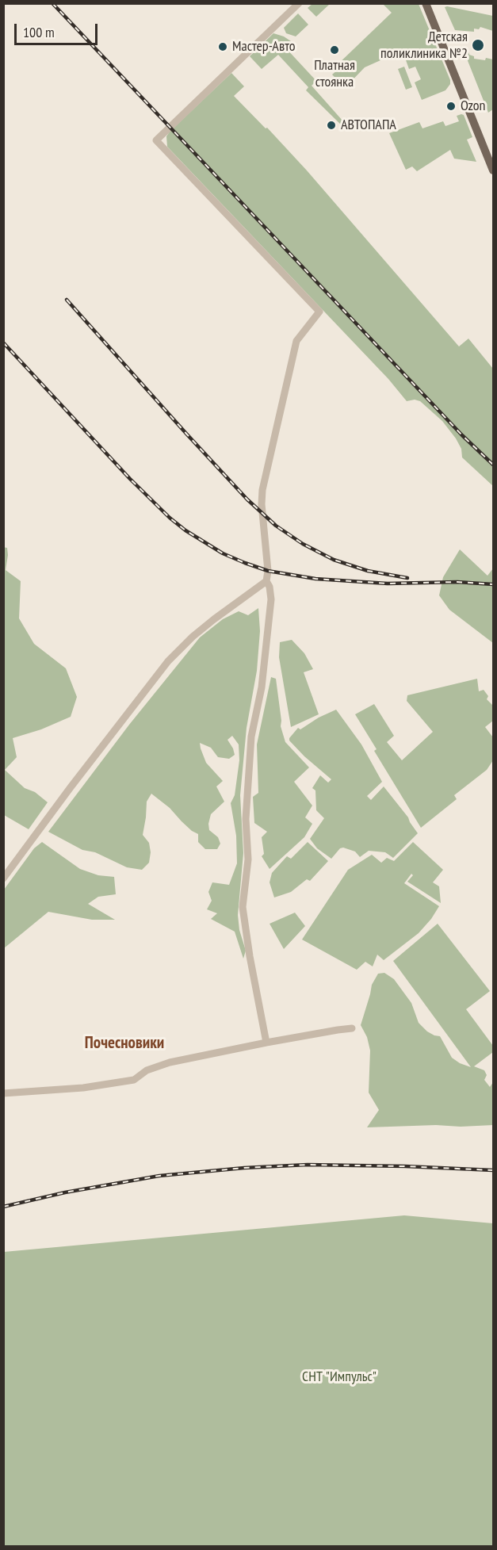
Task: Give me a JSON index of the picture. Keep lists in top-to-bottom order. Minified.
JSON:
{"districts":["Почесновики"],"parks":["СНТ \"Импульс\""],"places":["Детская поликлиника №2","Мастер-Авто","Платная стоянка","Ozon","АВТОПАПА"],"scale_bar":"100 m"}
